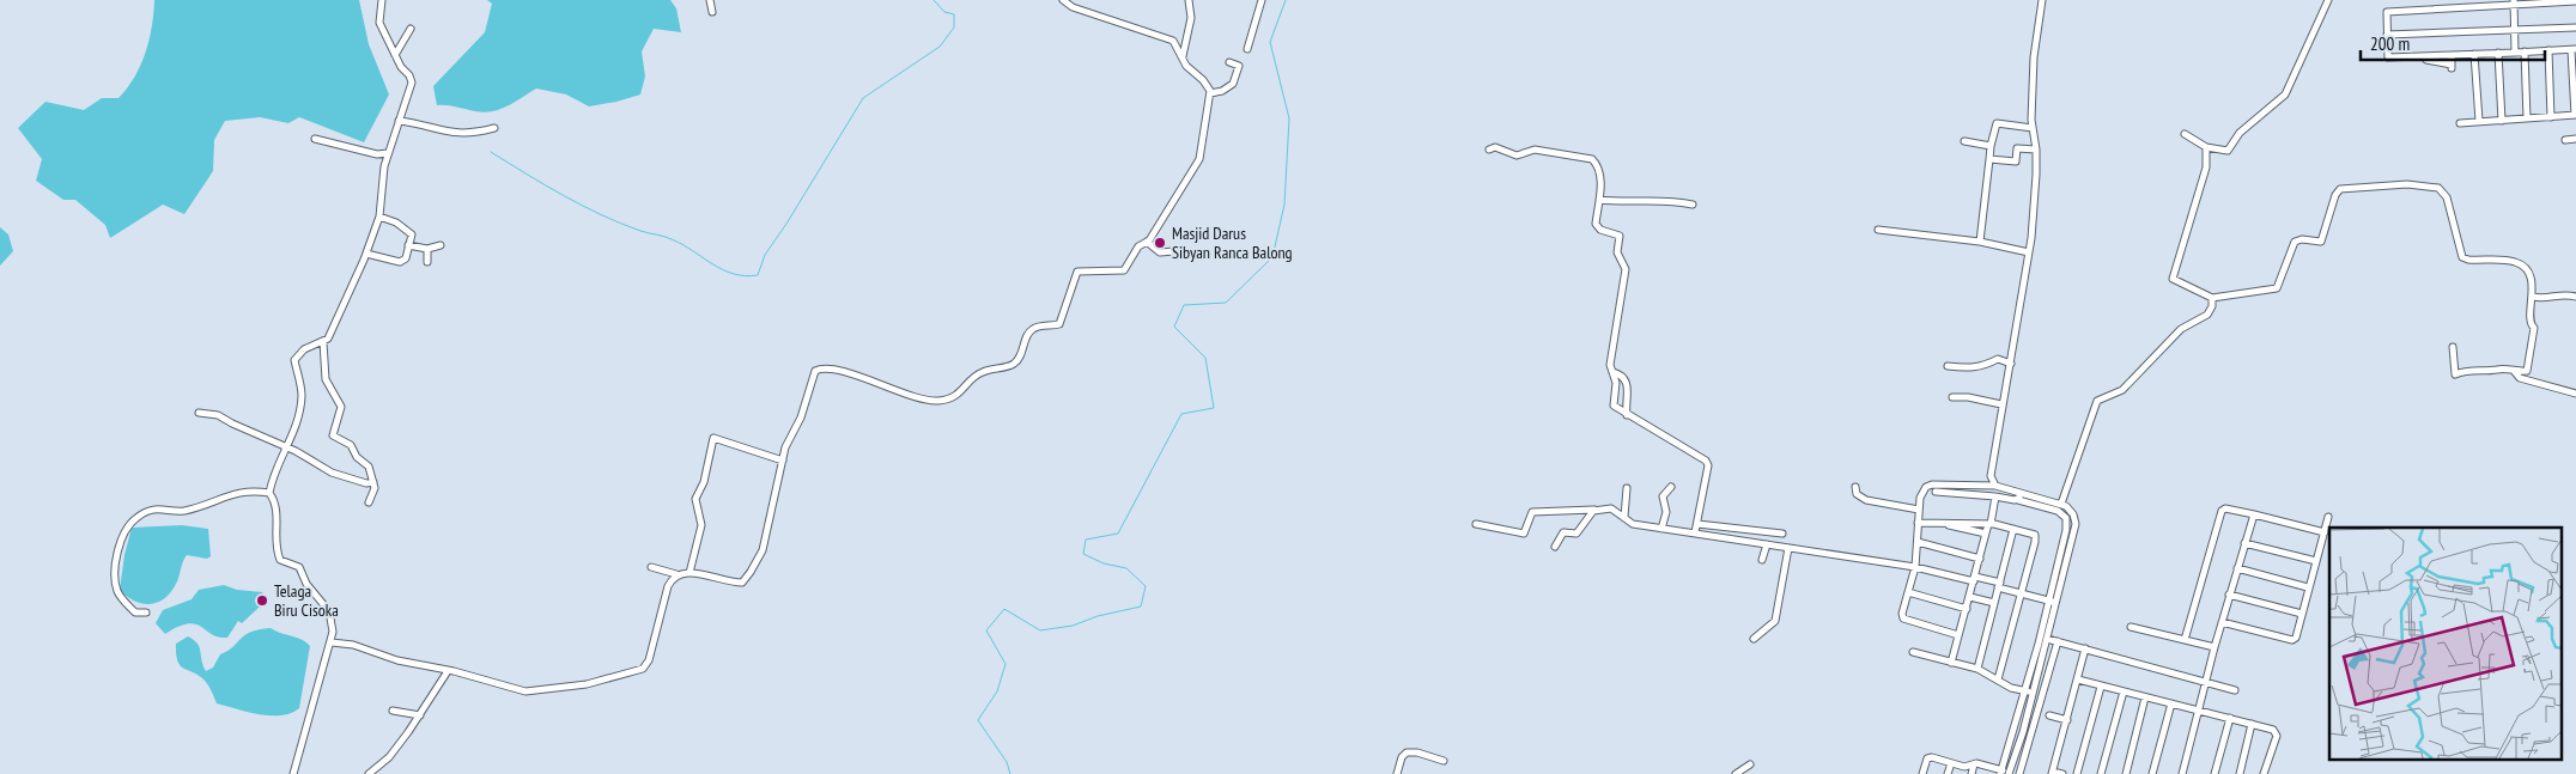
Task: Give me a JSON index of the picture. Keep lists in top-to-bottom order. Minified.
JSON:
{"places":["Masjid Darus Sibyan Ranca Balong","Telaga Biru Cisoka"],"scale_bar":"200 m"}
